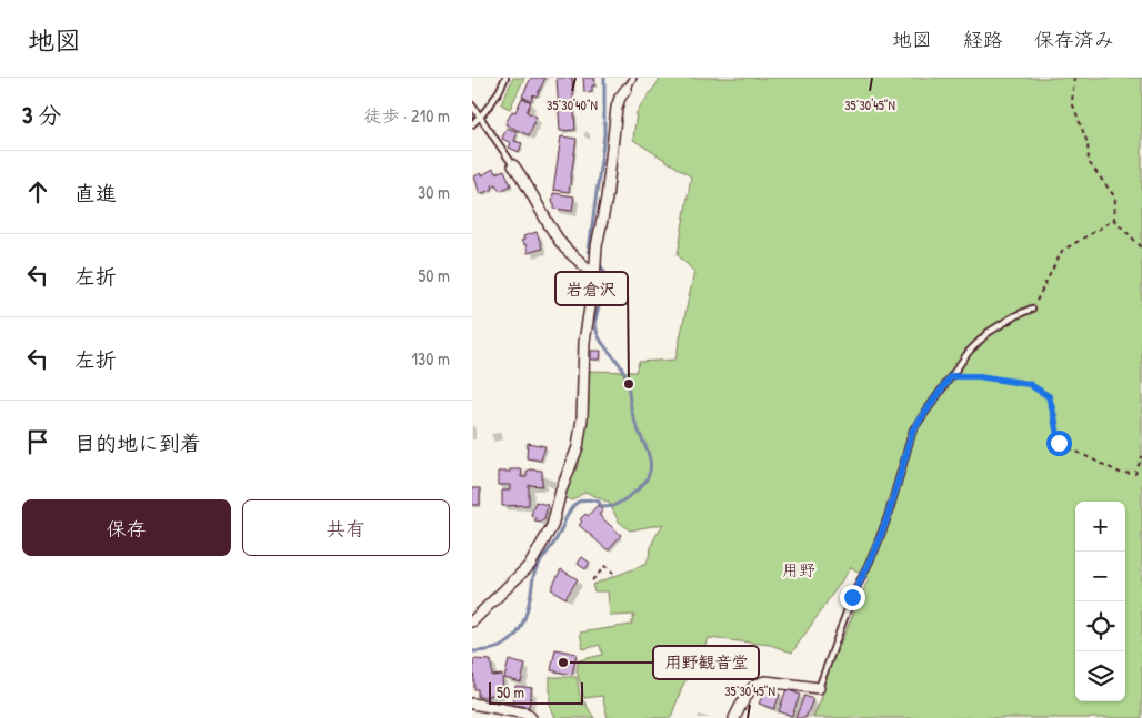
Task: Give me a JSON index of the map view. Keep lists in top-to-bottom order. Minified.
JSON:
{"districts":["用野"],"places":["岩倉沢","用野観音堂"],"scale_bar":"50 m","page":{"header":"地図","nav":["地図","経路","保存済み"],"heading":["3 分","徒歩 · 210 m"],"list":[["直進","30 m"],["左折","50 m"],["左折","130 m"],"目的地に到着"],"buttons":["保存","共有"],"map_buttons":["+","−"],"scale":"50 m"},"coordinates":["35°30'40\"N","35°30'45\"N"]}
